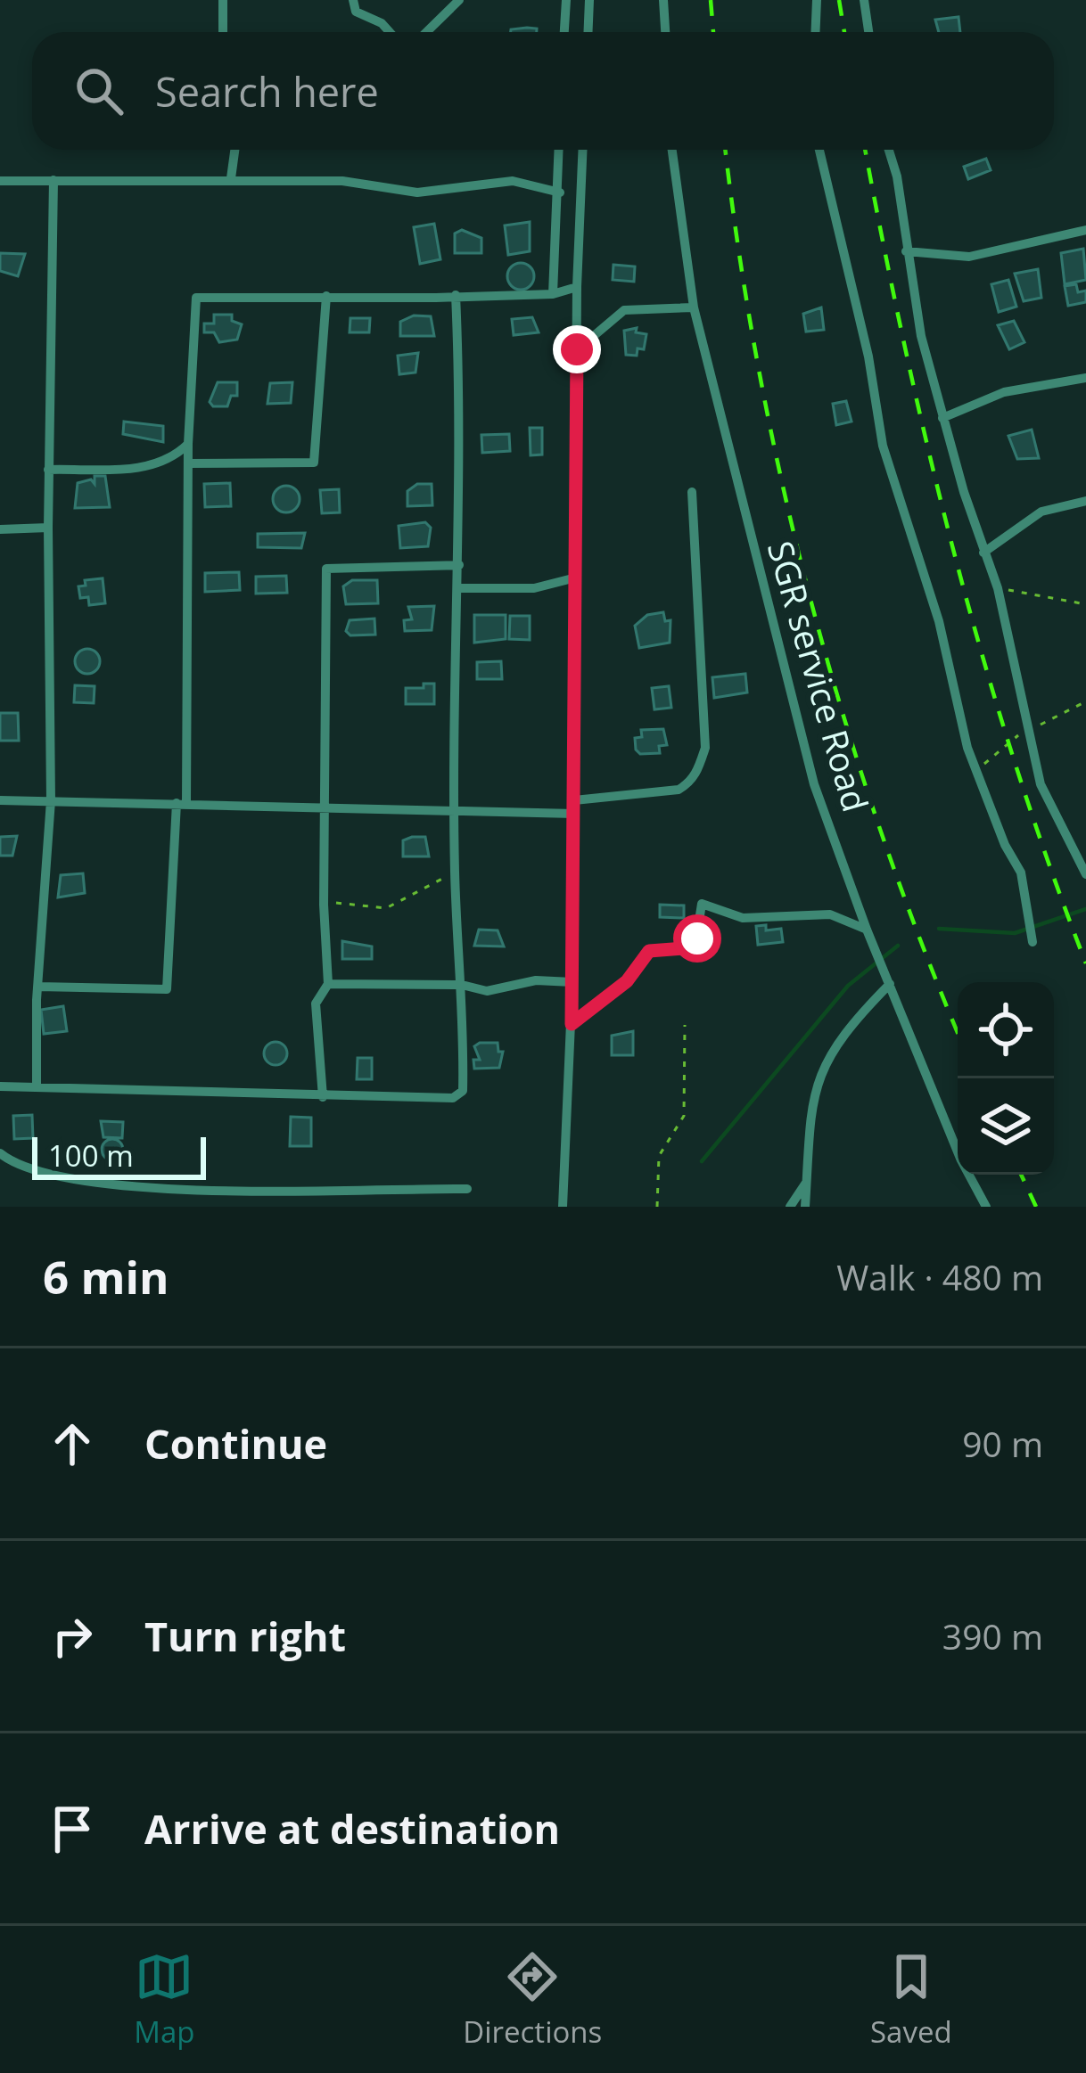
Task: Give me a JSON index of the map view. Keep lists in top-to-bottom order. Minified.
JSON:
{"streets":{"street":["SGR service Road"]},"scale_bar":"100 m","page":{"search":"Search here","scale":"100 m","heading":["6 min","Walk · 480 m"],"list":[["Continue","90 m"],["Turn right","390 m"],"Arrive at destination"],"nav":["Map","Directions","Saved"]}}
